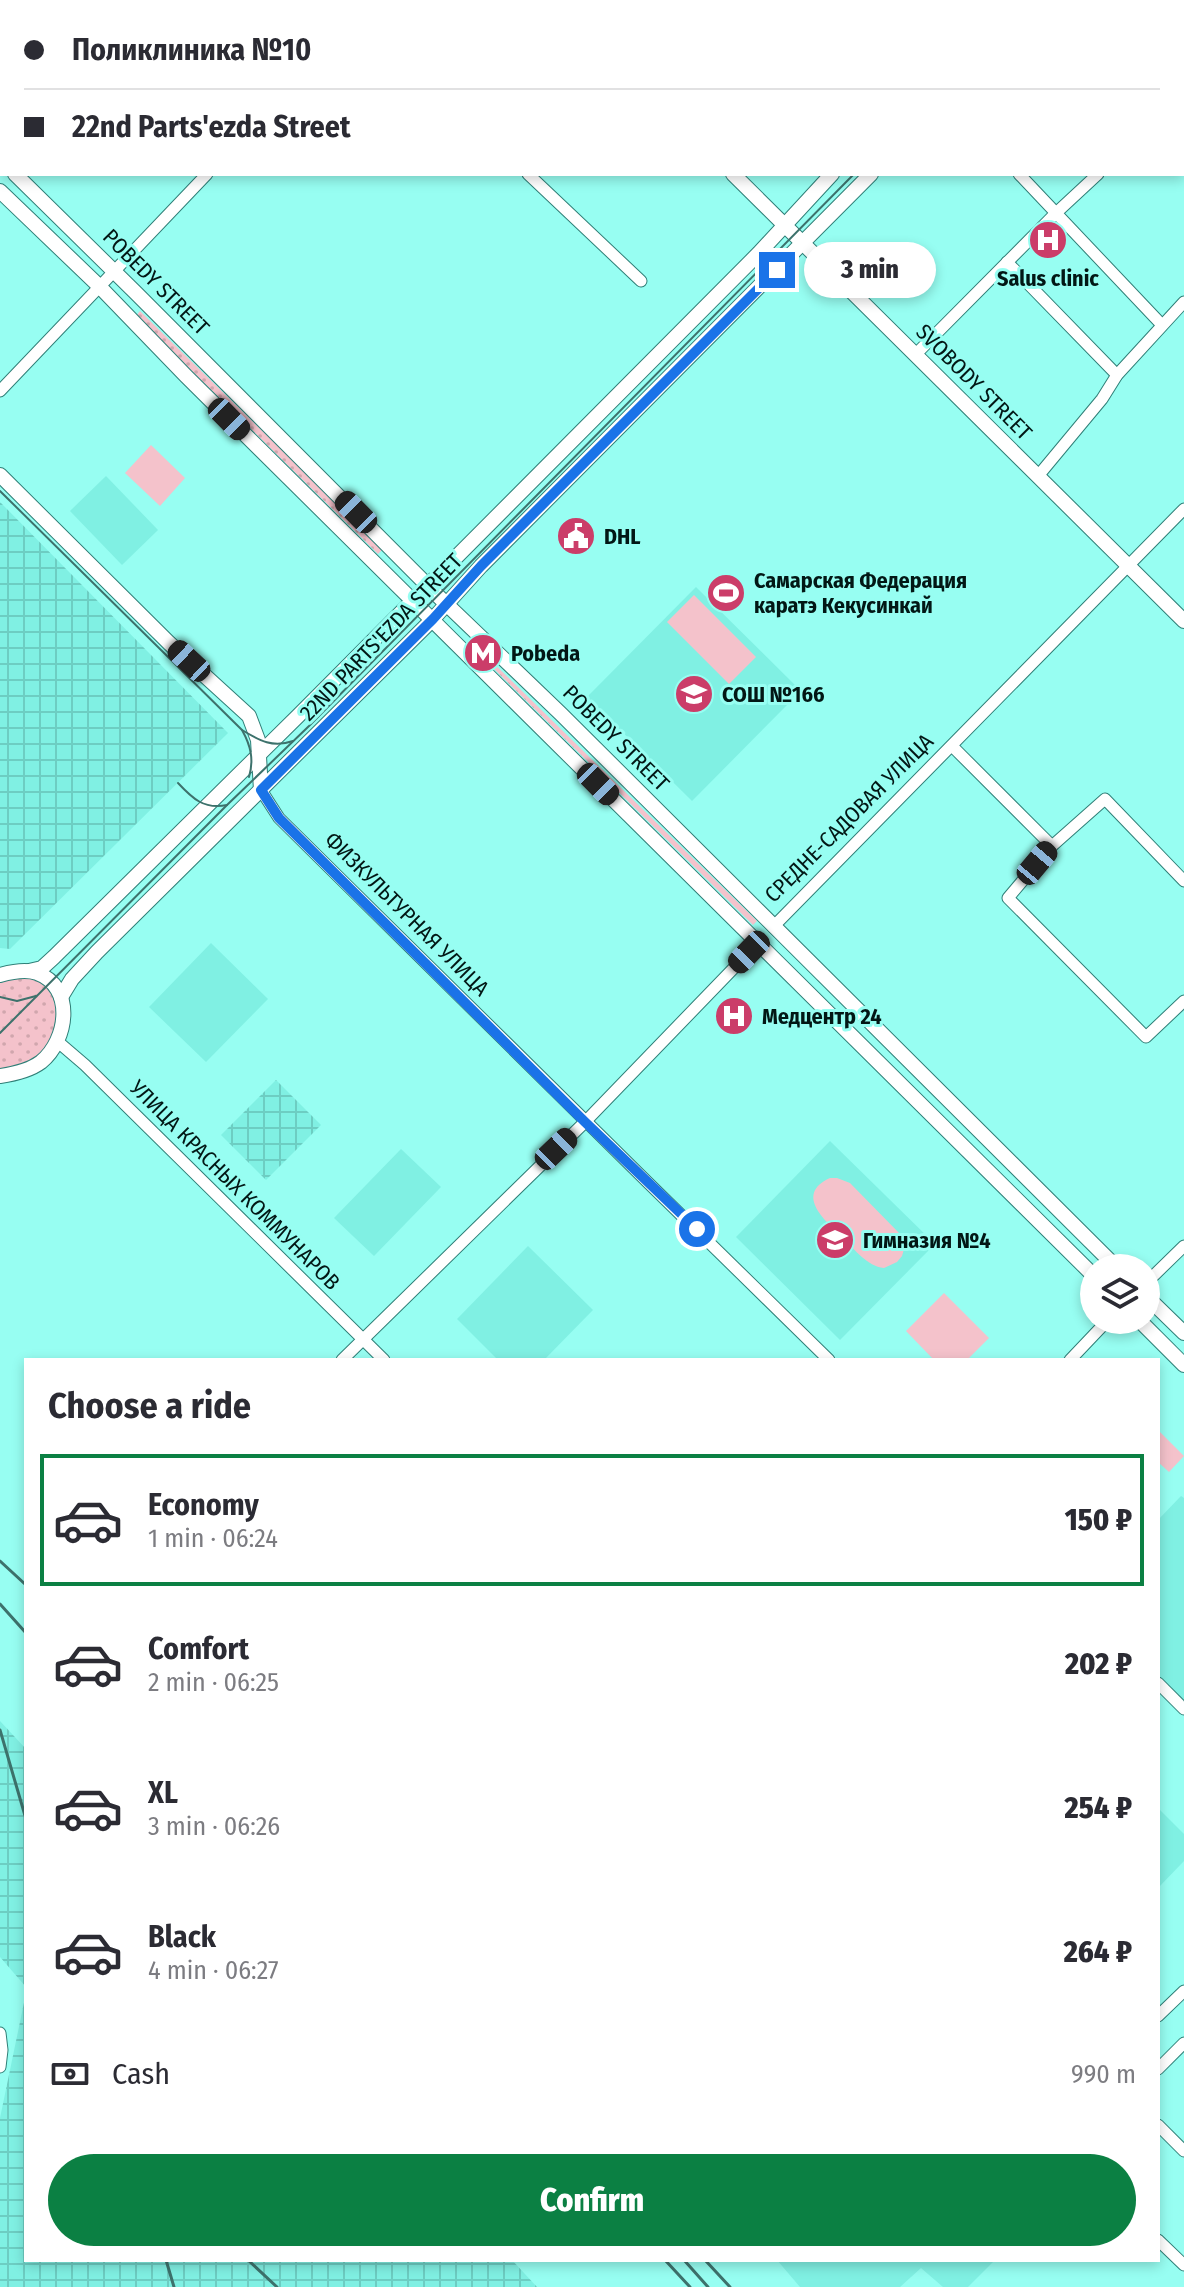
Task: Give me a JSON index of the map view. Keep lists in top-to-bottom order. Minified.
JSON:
{"streets":{"main road":["POBEDY STREET","SVOBODY STREET","22ND PARTS'EZDA STREET","СРЕДНЕ-САДОВАЯ УЛИЦА"],"street":["ФИЗКУЛЬТУРНАЯ УЛИЦА","УЛИЦА КРАСНЫХ КОММУНАРОВ"]},"crossings":[["POBEDY STREET","22ND PARTS'EZDA STREET"],["POBEDY STREET","СРЕДНЕ-САДОВАЯ УЛИЦА"],["SVOBODY STREET","22ND PARTS'EZDA STREET"],["SVOBODY STREET","СРЕДНЕ-САДОВАЯ УЛИЦА"],["22ND PARTS'EZDA STREET","ФИЗКУЛЬТУРНАЯ УЛИЦА"],["СРЕДНЕ-САДОВАЯ УЛИЦА","ФИЗКУЛЬТУРНАЯ УЛИЦА"],["СРЕДНЕ-САДОВАЯ УЛИЦА","УЛИЦА КРАСНЫХ КОММУНАРОВ"]],"places":{"hospital":["Salus clinic","Медцентр 24"],"public building":["DHL"],"sports":["Самарская Федерация каратэ Кекусинкай"],"metro station":["Pobeda"],"school or university":["СОШ №166","Гимназия №4"]},"page":{"banner":["Поликлиника №10","22nd Parts'ezda Street"],"bubble":"3 min","heading":"Choose a ride","list":[{"name":"Economy","note":"1 min · 06:24","value":"150 ₽"},{"name":"Comfort","note":"2 min · 06:25","value":"202 ₽"},{"name":"XL","note":"3 min · 06:26","value":"254 ₽"},{"name":"Black","note":"4 min · 06:27","value":"264 ₽"}],"pay":["Cash","990 m"],"buttons":"Confirm"}}
